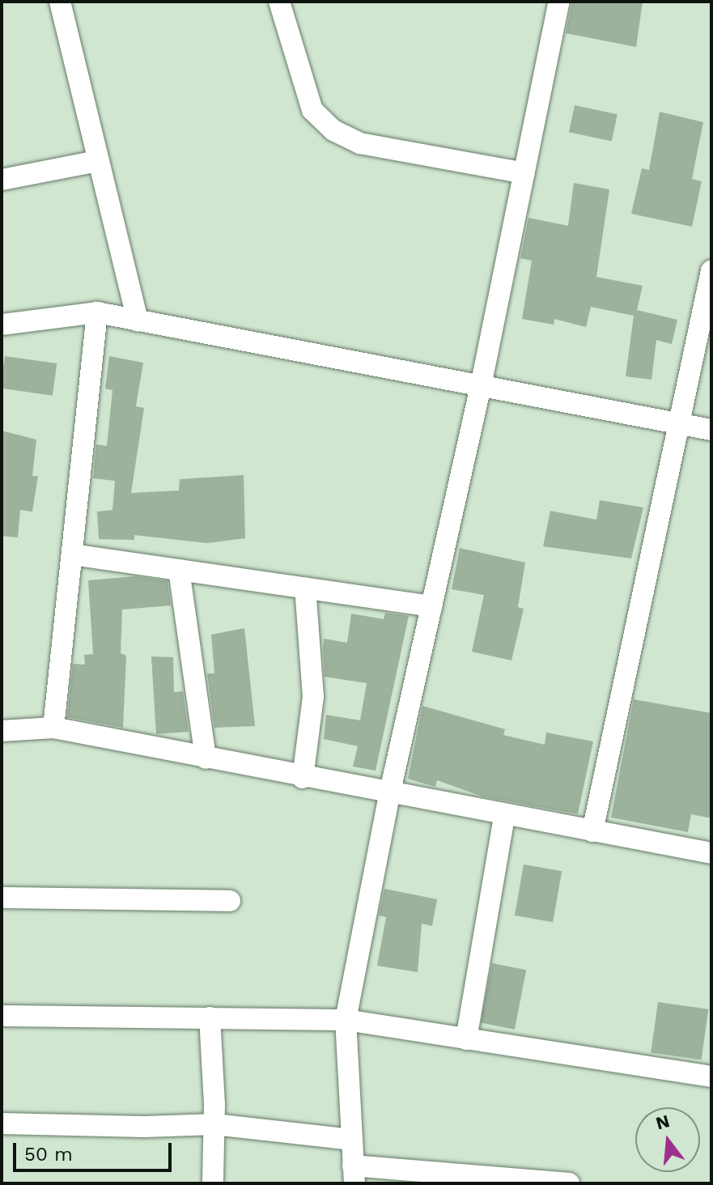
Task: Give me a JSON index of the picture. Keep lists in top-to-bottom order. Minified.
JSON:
{"scale_bar":"50 m","north":"top"}
